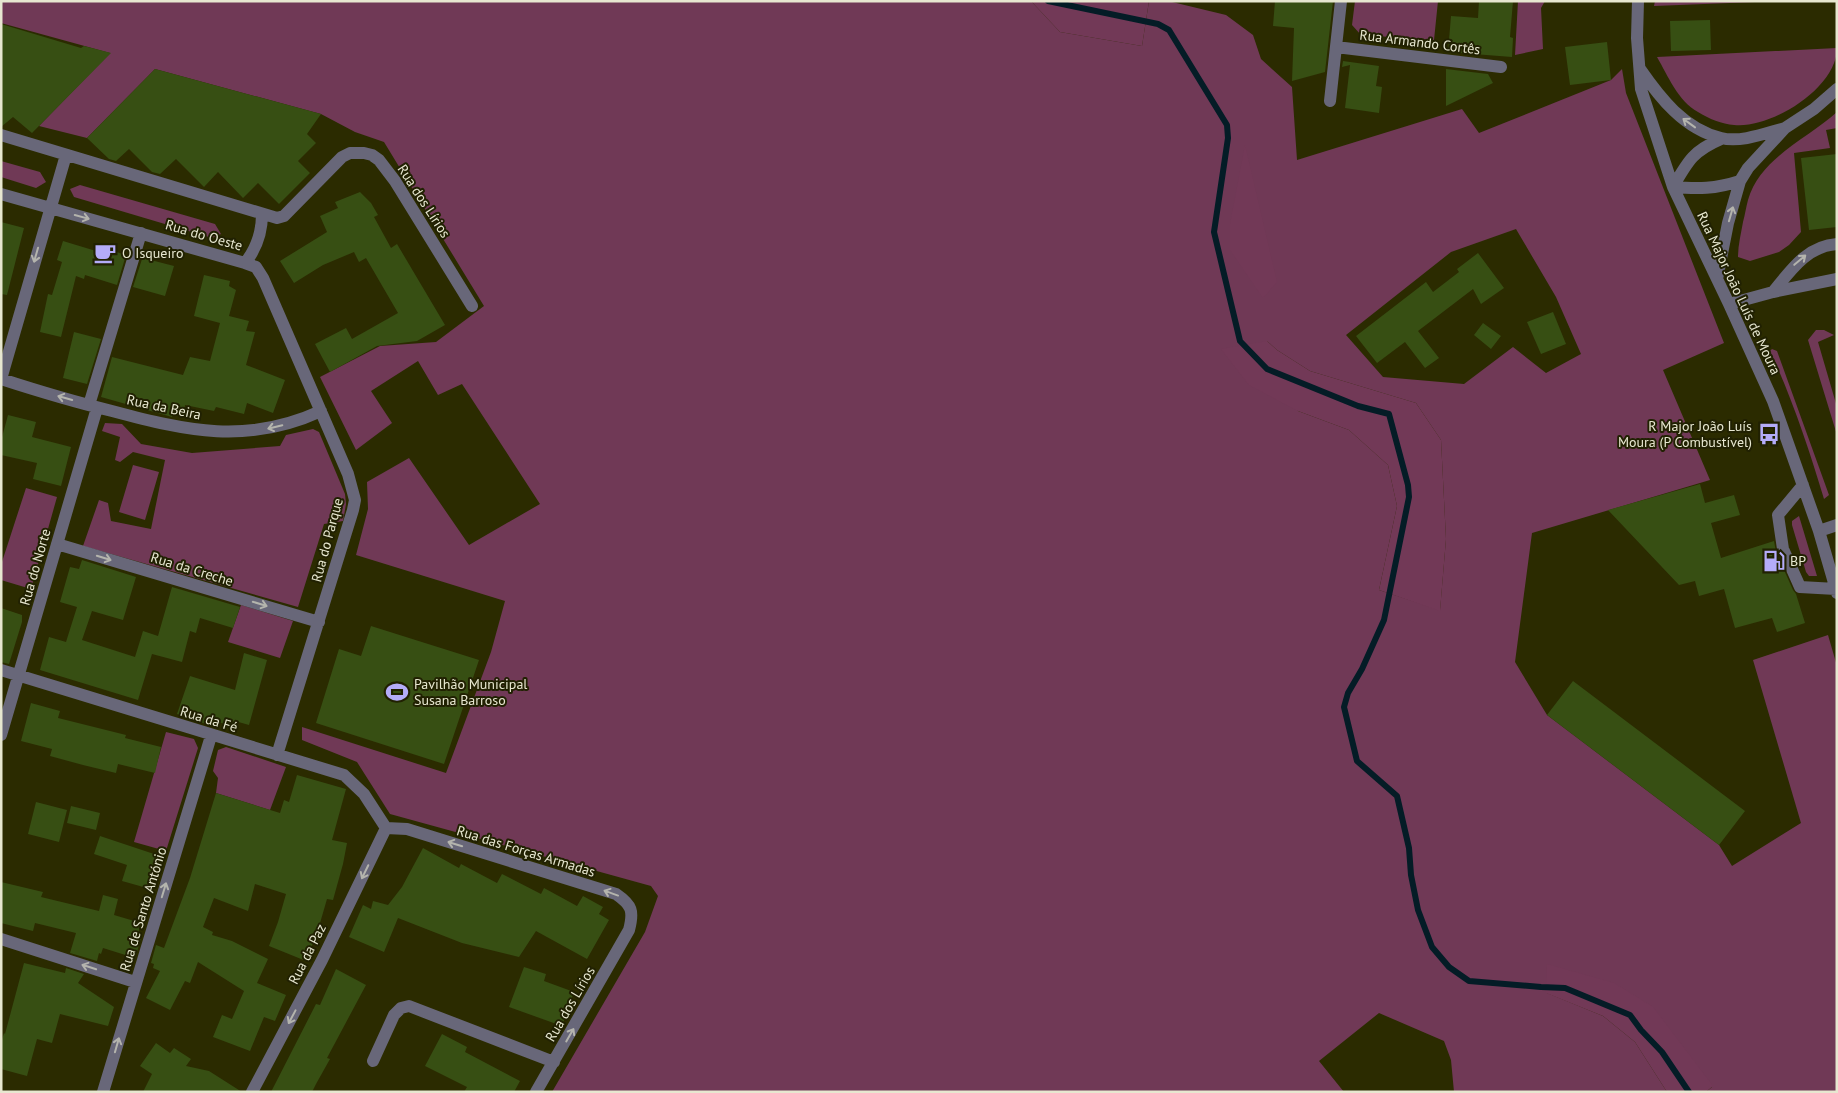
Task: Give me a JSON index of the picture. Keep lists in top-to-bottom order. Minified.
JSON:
{"streets":{"street":["Rua Armando Cortês","Rua dos Lírios","Rua do Oeste","Rua Major João Luís de Moura","Rua da Beira","Rua do Parque","Rua do Norte","Rua da Creche","Rua da Fé","Rua das Forças Armadas","Rua de Santo António","Rua da Paz"]},"crossings":[["Rua dos Lírios","Rua do Oeste"],["Rua dos Lírios","Rua das Forças Armadas"],["Rua do Oeste","Rua do Parque"],["Rua do Oeste","Rua do Norte"],["Rua da Beira","Rua do Parque"],["Rua da Beira","Rua do Norte"],["Rua do Parque","Rua da Creche"],["Rua do Parque","Rua da Fé"],["Rua do Norte","Rua da Creche"],["Rua do Norte","Rua da Fé"],["Rua da Fé","Rua das Forças Armadas"],["Rua da Fé","Rua de Santo António"],["Rua da Fé","Rua da Paz"],["Rua das Forças Armadas","Rua da Paz"]],"one_way":["Rua da Beira","Rua da Creche","Rua das Forças Armadas","Rua de Santo António","Rua da Paz"],"places":{"cafe":["O Isqueiro"],"bus stop":["R Major João Luís Moura (P Combustível)"],"fuel station":["BP"],"sports":["Pavilhão Municipal Susana Barroso"]}}
